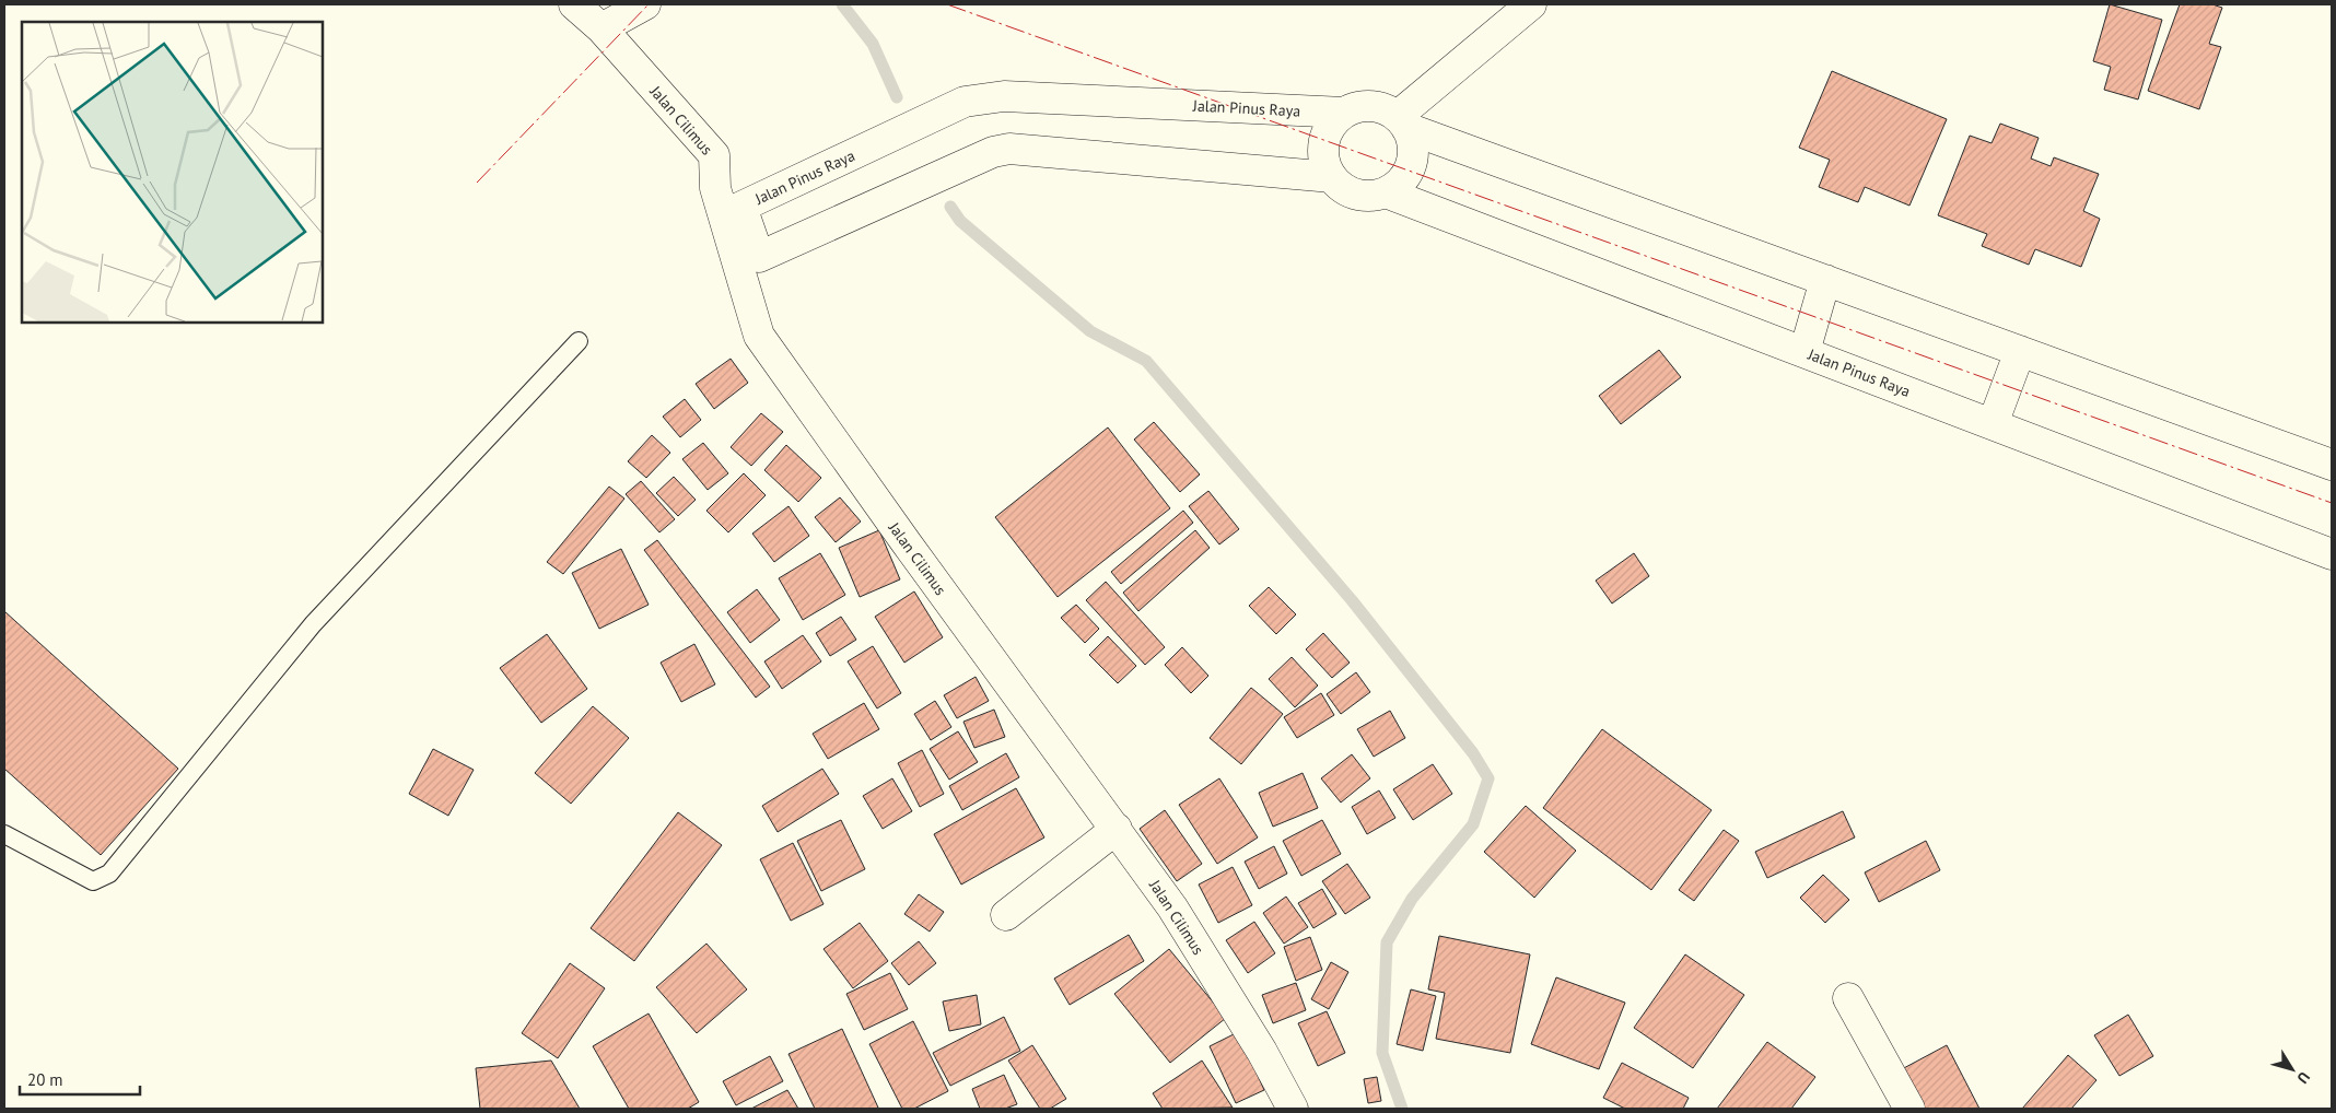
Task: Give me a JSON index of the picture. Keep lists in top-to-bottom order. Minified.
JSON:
{"streets":{"street":["Jalan Pinus Raya","Jalan Cilimus"]},"scale_bar":"20 m","north":"bottom right"}
